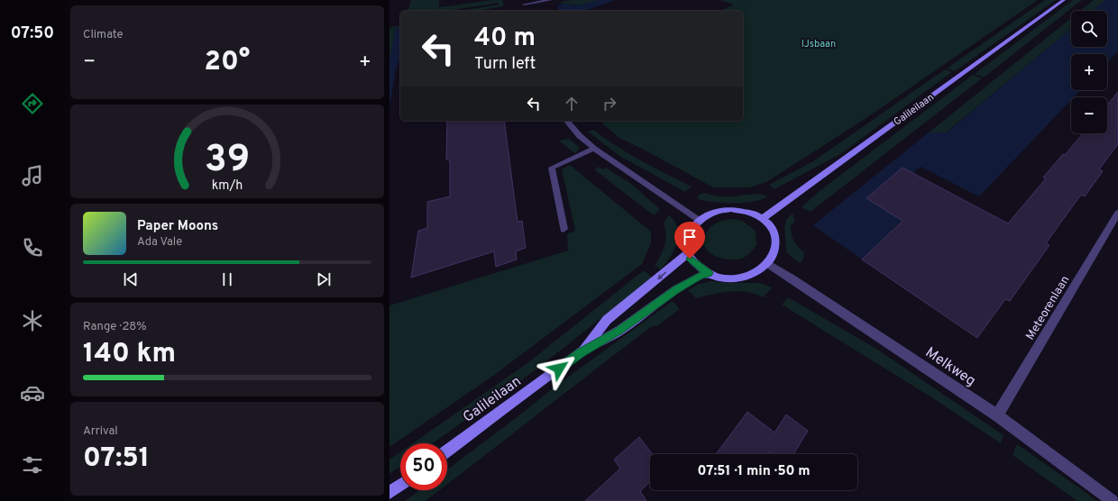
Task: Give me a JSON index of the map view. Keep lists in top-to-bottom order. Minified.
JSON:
{"streets":{"main road":["Galileilaan"],"street":["Meteorenlaan","Melkweg"]},"crossings":[["Galileilaan","Melkweg"],["Meteorenlaan","Melkweg"]],"parks":["IJsbaan"],"page":{"tabs":"07:50","tile":["Climate",["Range · 28%","140 km"],["Arrival","07:51"]],"map_buttons":["+","−"],"turn":["40 m","Turn left"],"heat":["−","20°","+"],"song":["Paper Moons","Ada Vale"],"limit":"50","trip":"07:51 · 1 min · 50 m","gauge":["39","km/h"]}}
